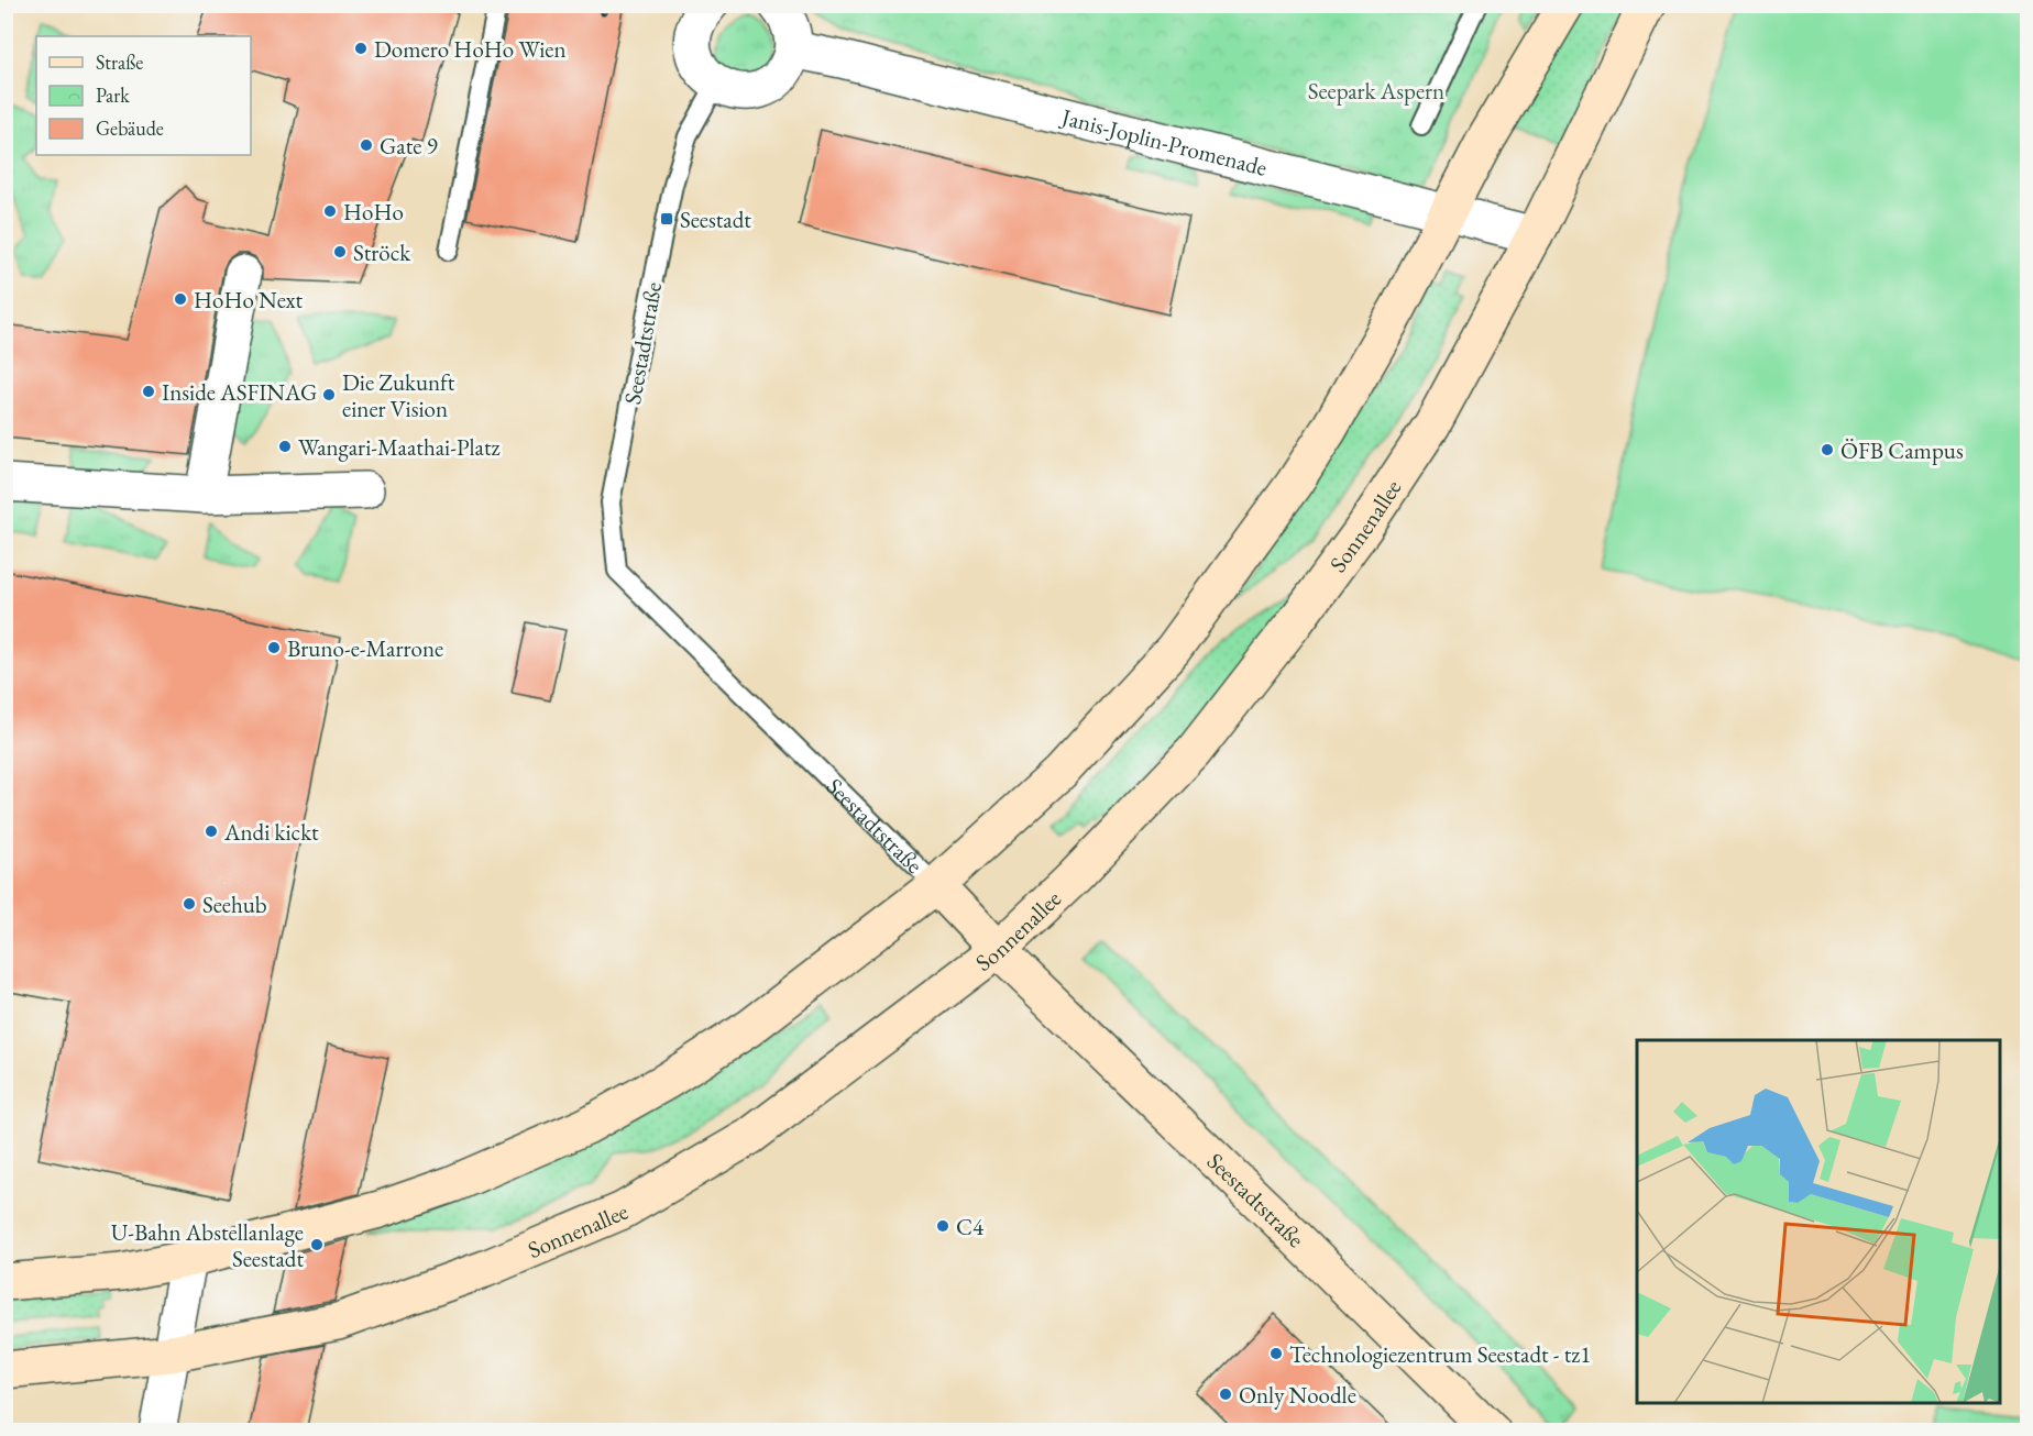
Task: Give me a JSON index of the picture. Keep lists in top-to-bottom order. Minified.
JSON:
{"streets":{"street":["Janis-Joplin-Promenade","Seestadtstraße","Sonnenallee"]},"crossings":[["Janis-Joplin-Promenade","Sonnenallee"],["Seestadtstraße","Sonnenallee"]],"parks":["Seepark Aspern"],"places":{"other":["Domero HoHo Wien","Gate 9","HoHo","Ströck","HoHo Next","Inside ASFINAG","Die Zukunft einer Vision","Wangari-Maathai-Platz","ÖFB Campus","Bruno-e-Marrone","Andi kickt","Seehub","C4","U-Bahn Abstellanlage Seestadt","Technologiezentrum Seestadt - tz1","Only Noodle"],"transit":["Seestadt"]},"legend":["Straße","Park","Gebäude"]}
